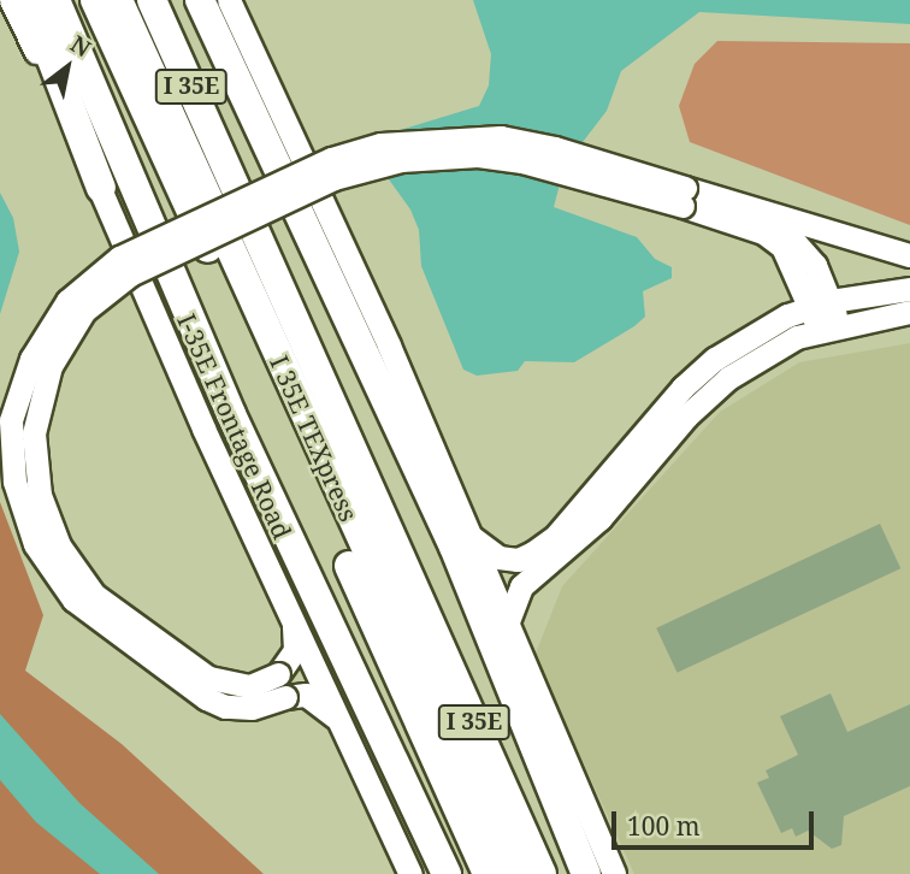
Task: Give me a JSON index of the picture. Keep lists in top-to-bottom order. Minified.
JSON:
{"streets":{"highway":["I 35E","I 35E TEXpress"],"main road":["I-35E Frontage Road"]},"crossings":[["I 35E","I 35E TEXpress"]],"scale_bar":"100 m","north":"top right"}
